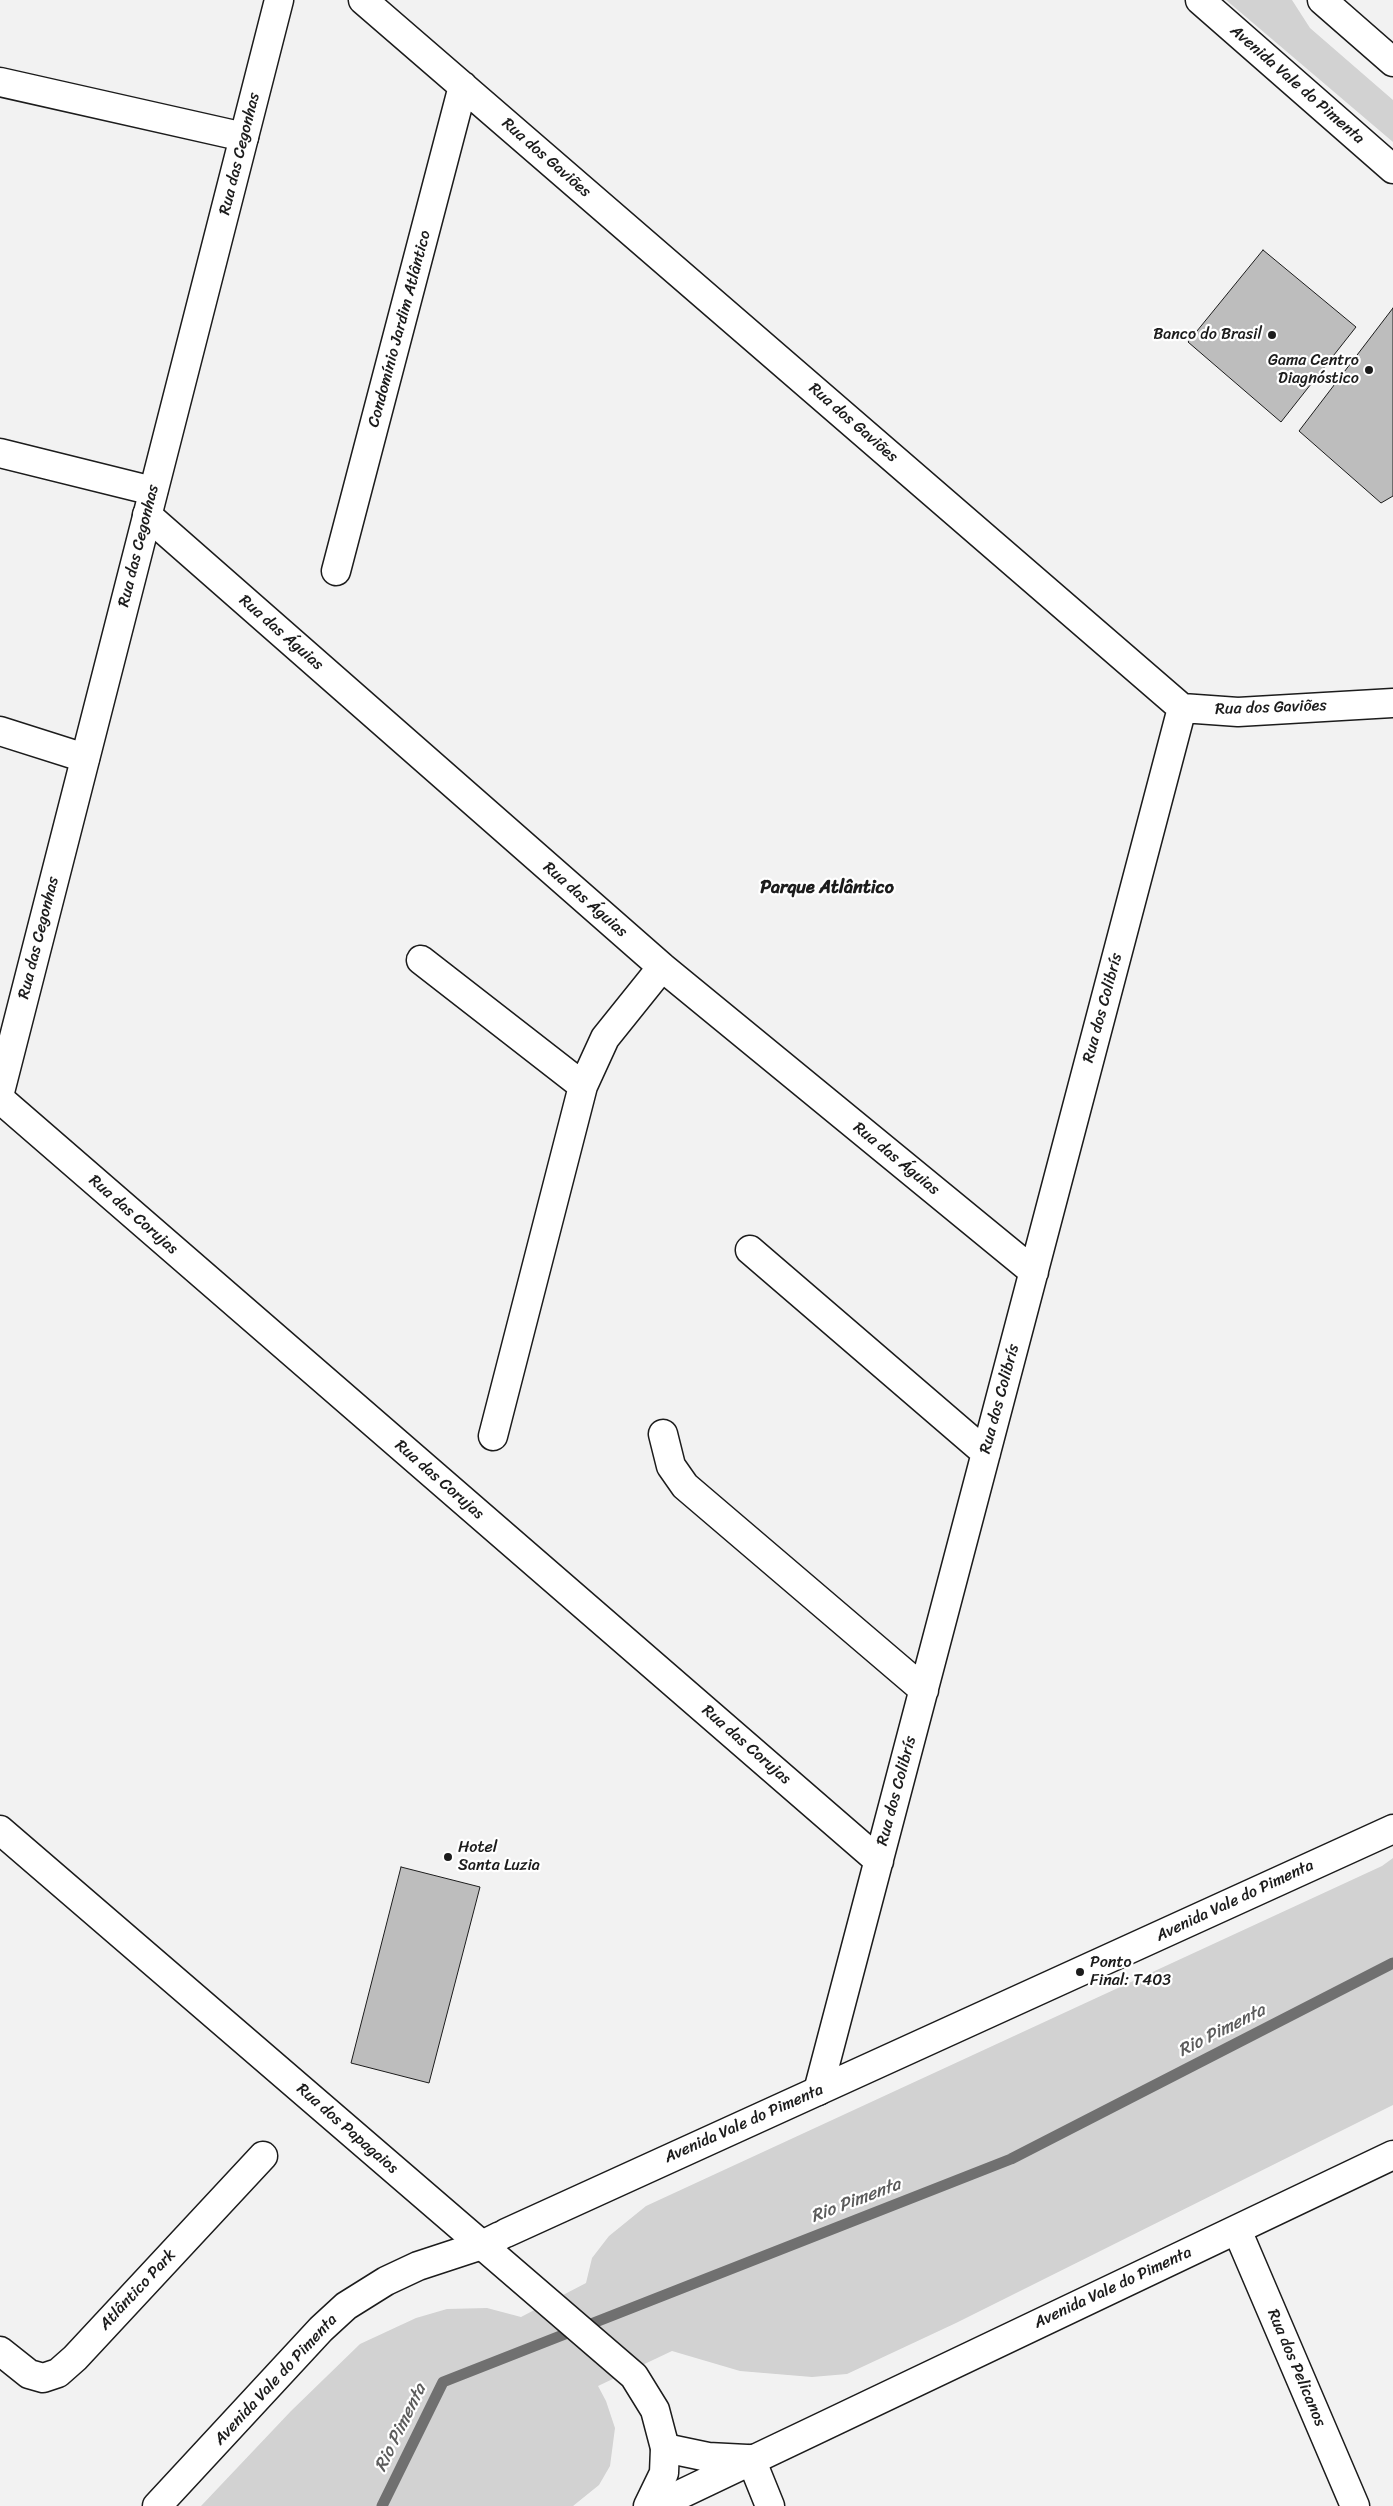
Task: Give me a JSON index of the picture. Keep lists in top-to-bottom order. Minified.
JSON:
{"streets":{"street":["Avenida Vale do Pimenta","Rua das Cegonhas","Rua dos Gaviões","Condomínio Jardim Atlântico","Rua das Águias","Rua dos Colibrís","Rua das Corujas","Rua dos Papagaios","Atlântico Park","Rua dos Pelicanos"]},"crossings":[["Avenida Vale do Pimenta","Rua dos Colibrís"],["Avenida Vale do Pimenta","Rua dos Papagaios"],["Avenida Vale do Pimenta","Rua dos Pelicanos"],["Rua das Cegonhas","Rua das Águias"],["Rua dos Gaviões","Condomínio Jardim Atlântico"],["Rua dos Gaviões","Rua dos Colibrís"],["Rua das Águias","Rua dos Colibrís"],["Rua dos Colibrís","Rua das Corujas"]],"districts":["Parque Atlântico"],"water":["Rio Pimenta"],"places":["Banco do Brasil","Gama Centro Diagnóstico","Hotel Santa Luzia","Ponto Final: T403"]}
